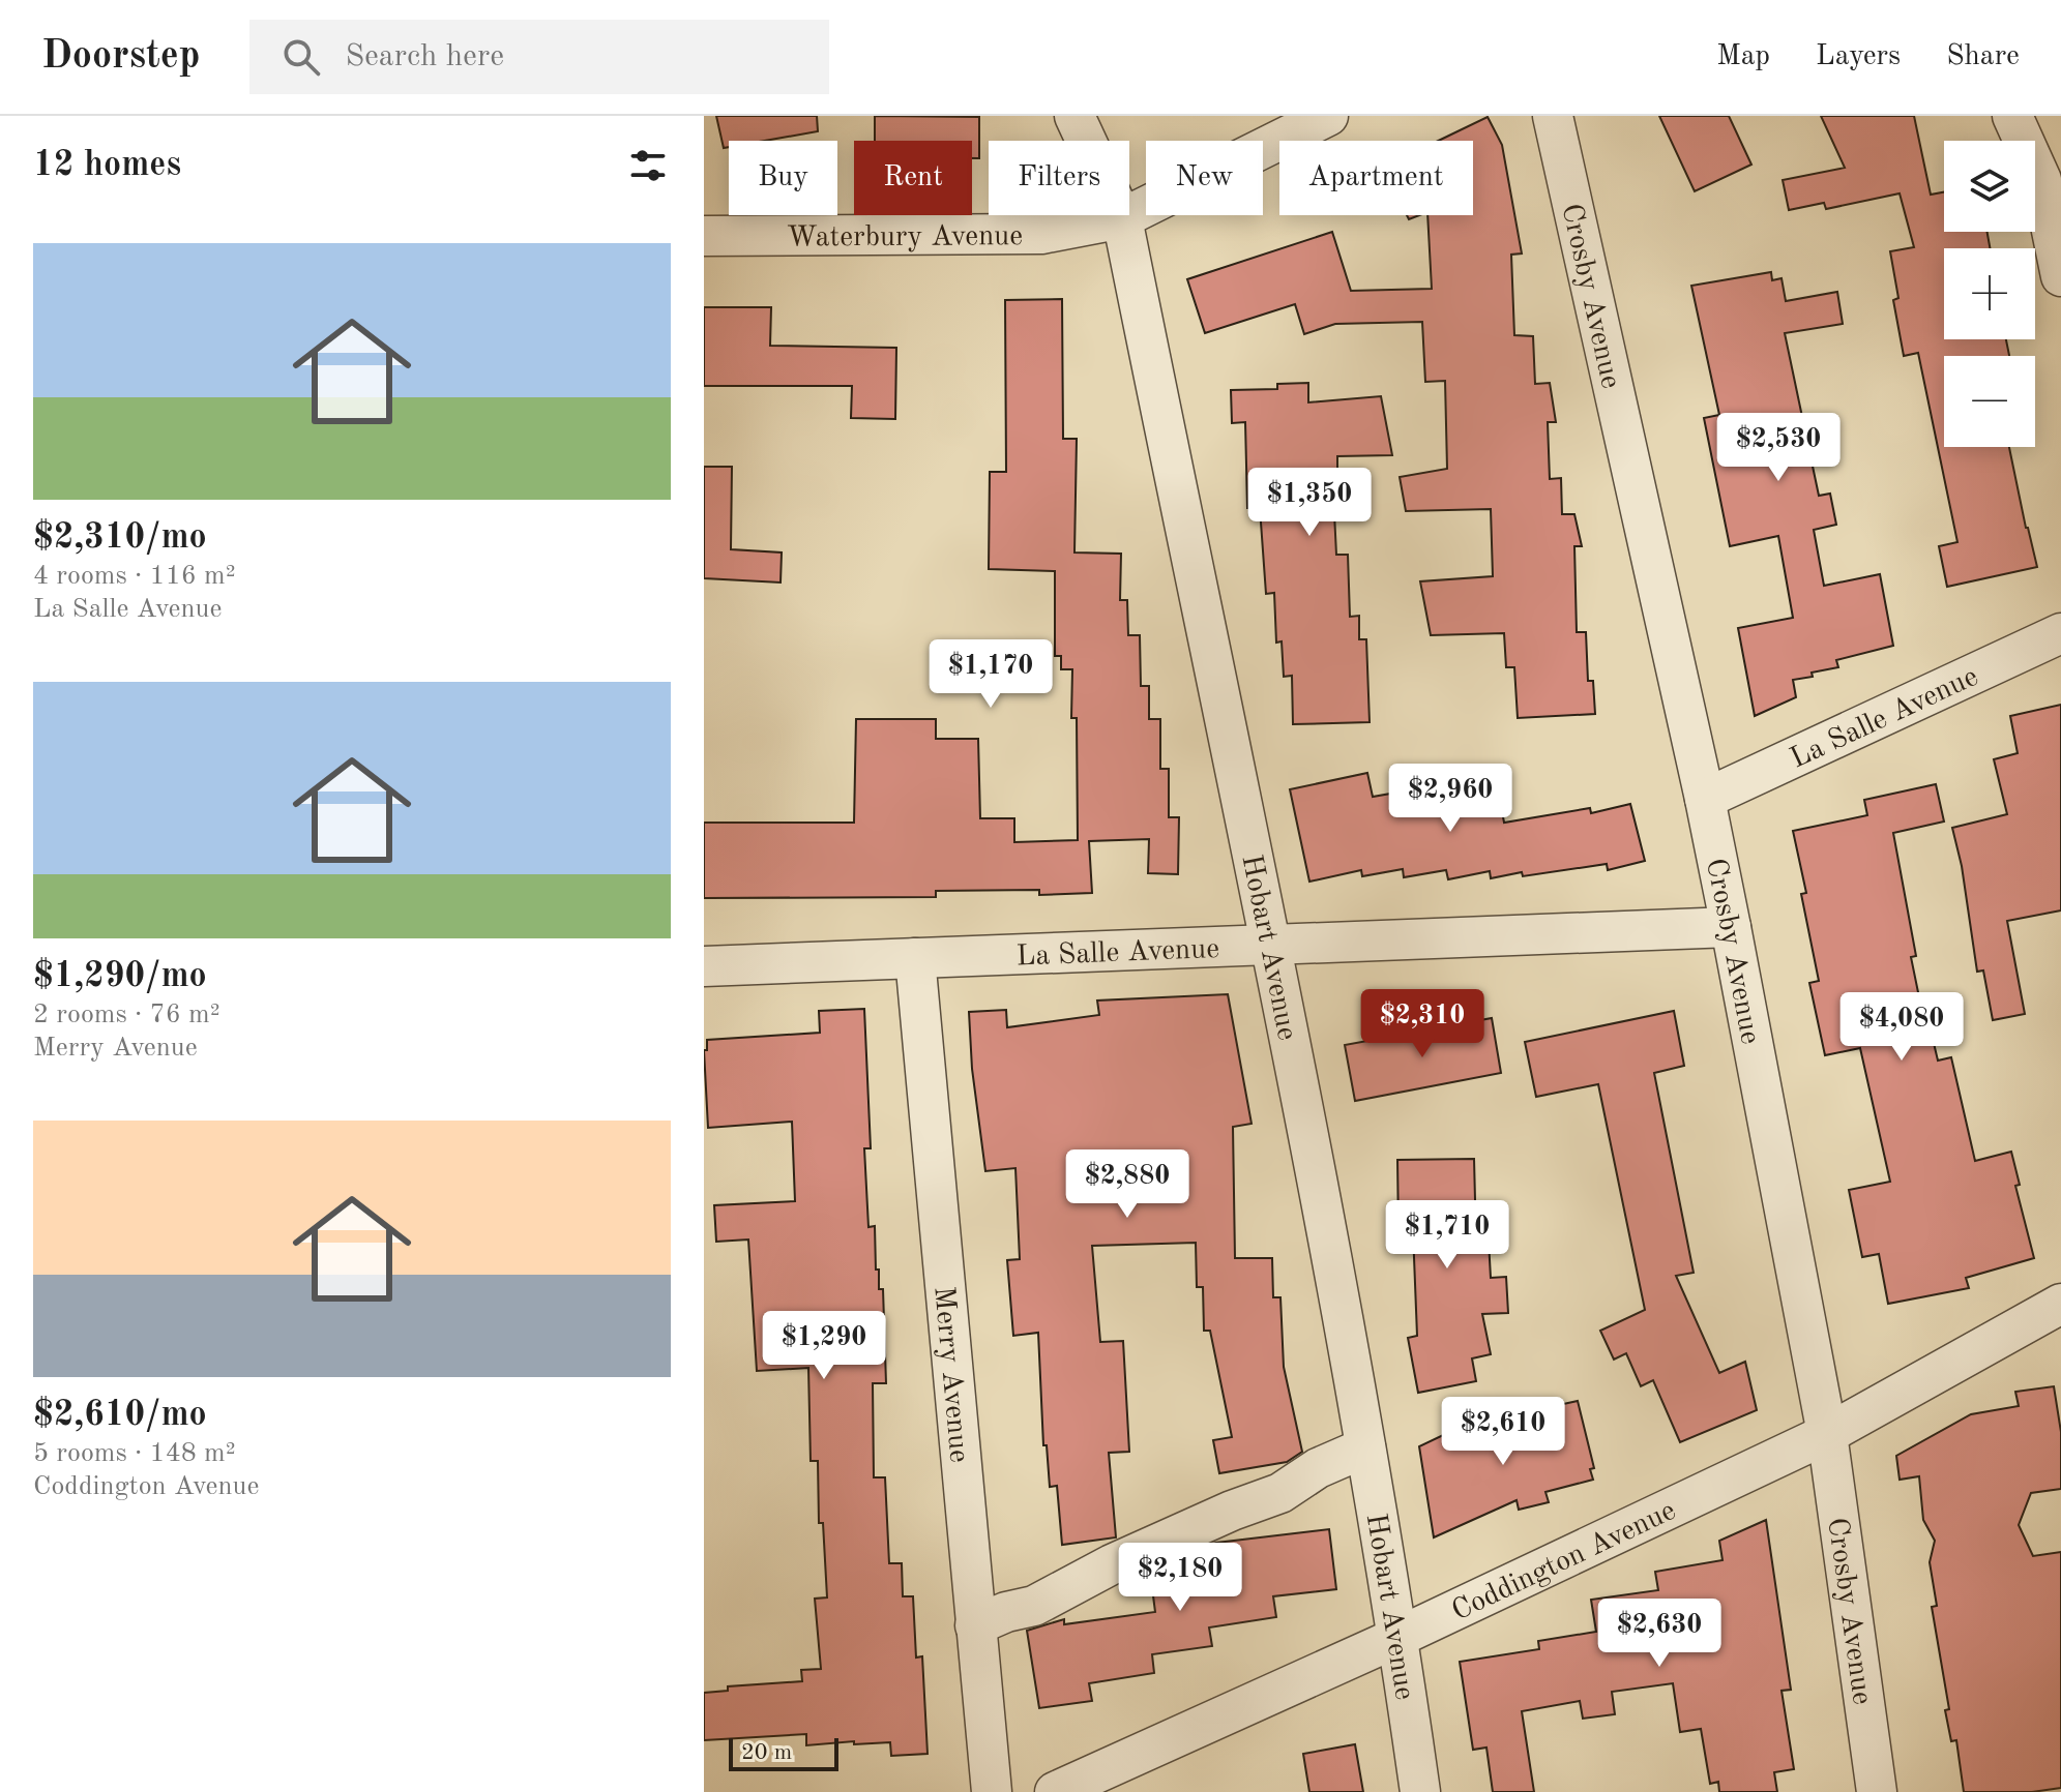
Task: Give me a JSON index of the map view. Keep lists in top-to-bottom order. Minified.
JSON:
{"streets":{"street":["Waterbury Avenue","Crosby Avenue","La Salle Avenue","Hobart Avenue","Merry Avenue","Coddington Avenue"]},"crossings":[["Waterbury Avenue","Hobart Avenue"],["Crosby Avenue","La Salle Avenue"],["Crosby Avenue","Coddington Avenue"],["La Salle Avenue","Hobart Avenue"],["La Salle Avenue","Merry Avenue"],["Hobart Avenue","Coddington Avenue"]],"scale_bar":"20 m","page":{"header":"Doorstep","search":"Search here","nav":["Map","Layers","Share"],"heading":"12 homes","map_buttons":["+","−"],"chip":["Buy","Rent","Filters","New","Apartment"],"list":[{"name":"$2,310/mo","note":"4 rooms · 116 m² · La Salle Avenue"},{"name":"$1,290/mo","note":"2 rooms · 76 m² · Merry Avenue"},{"name":"$2,610/mo","note":"5 rooms · 148 m² · Coddington Avenue"}],"price":["$2,530","$1,350","$1,170","$2,960","$2,310","$4,080","$2,880","$1,710","$1,290","$2,610","$2,180","$2,630"],"scale":"20 m"}}
